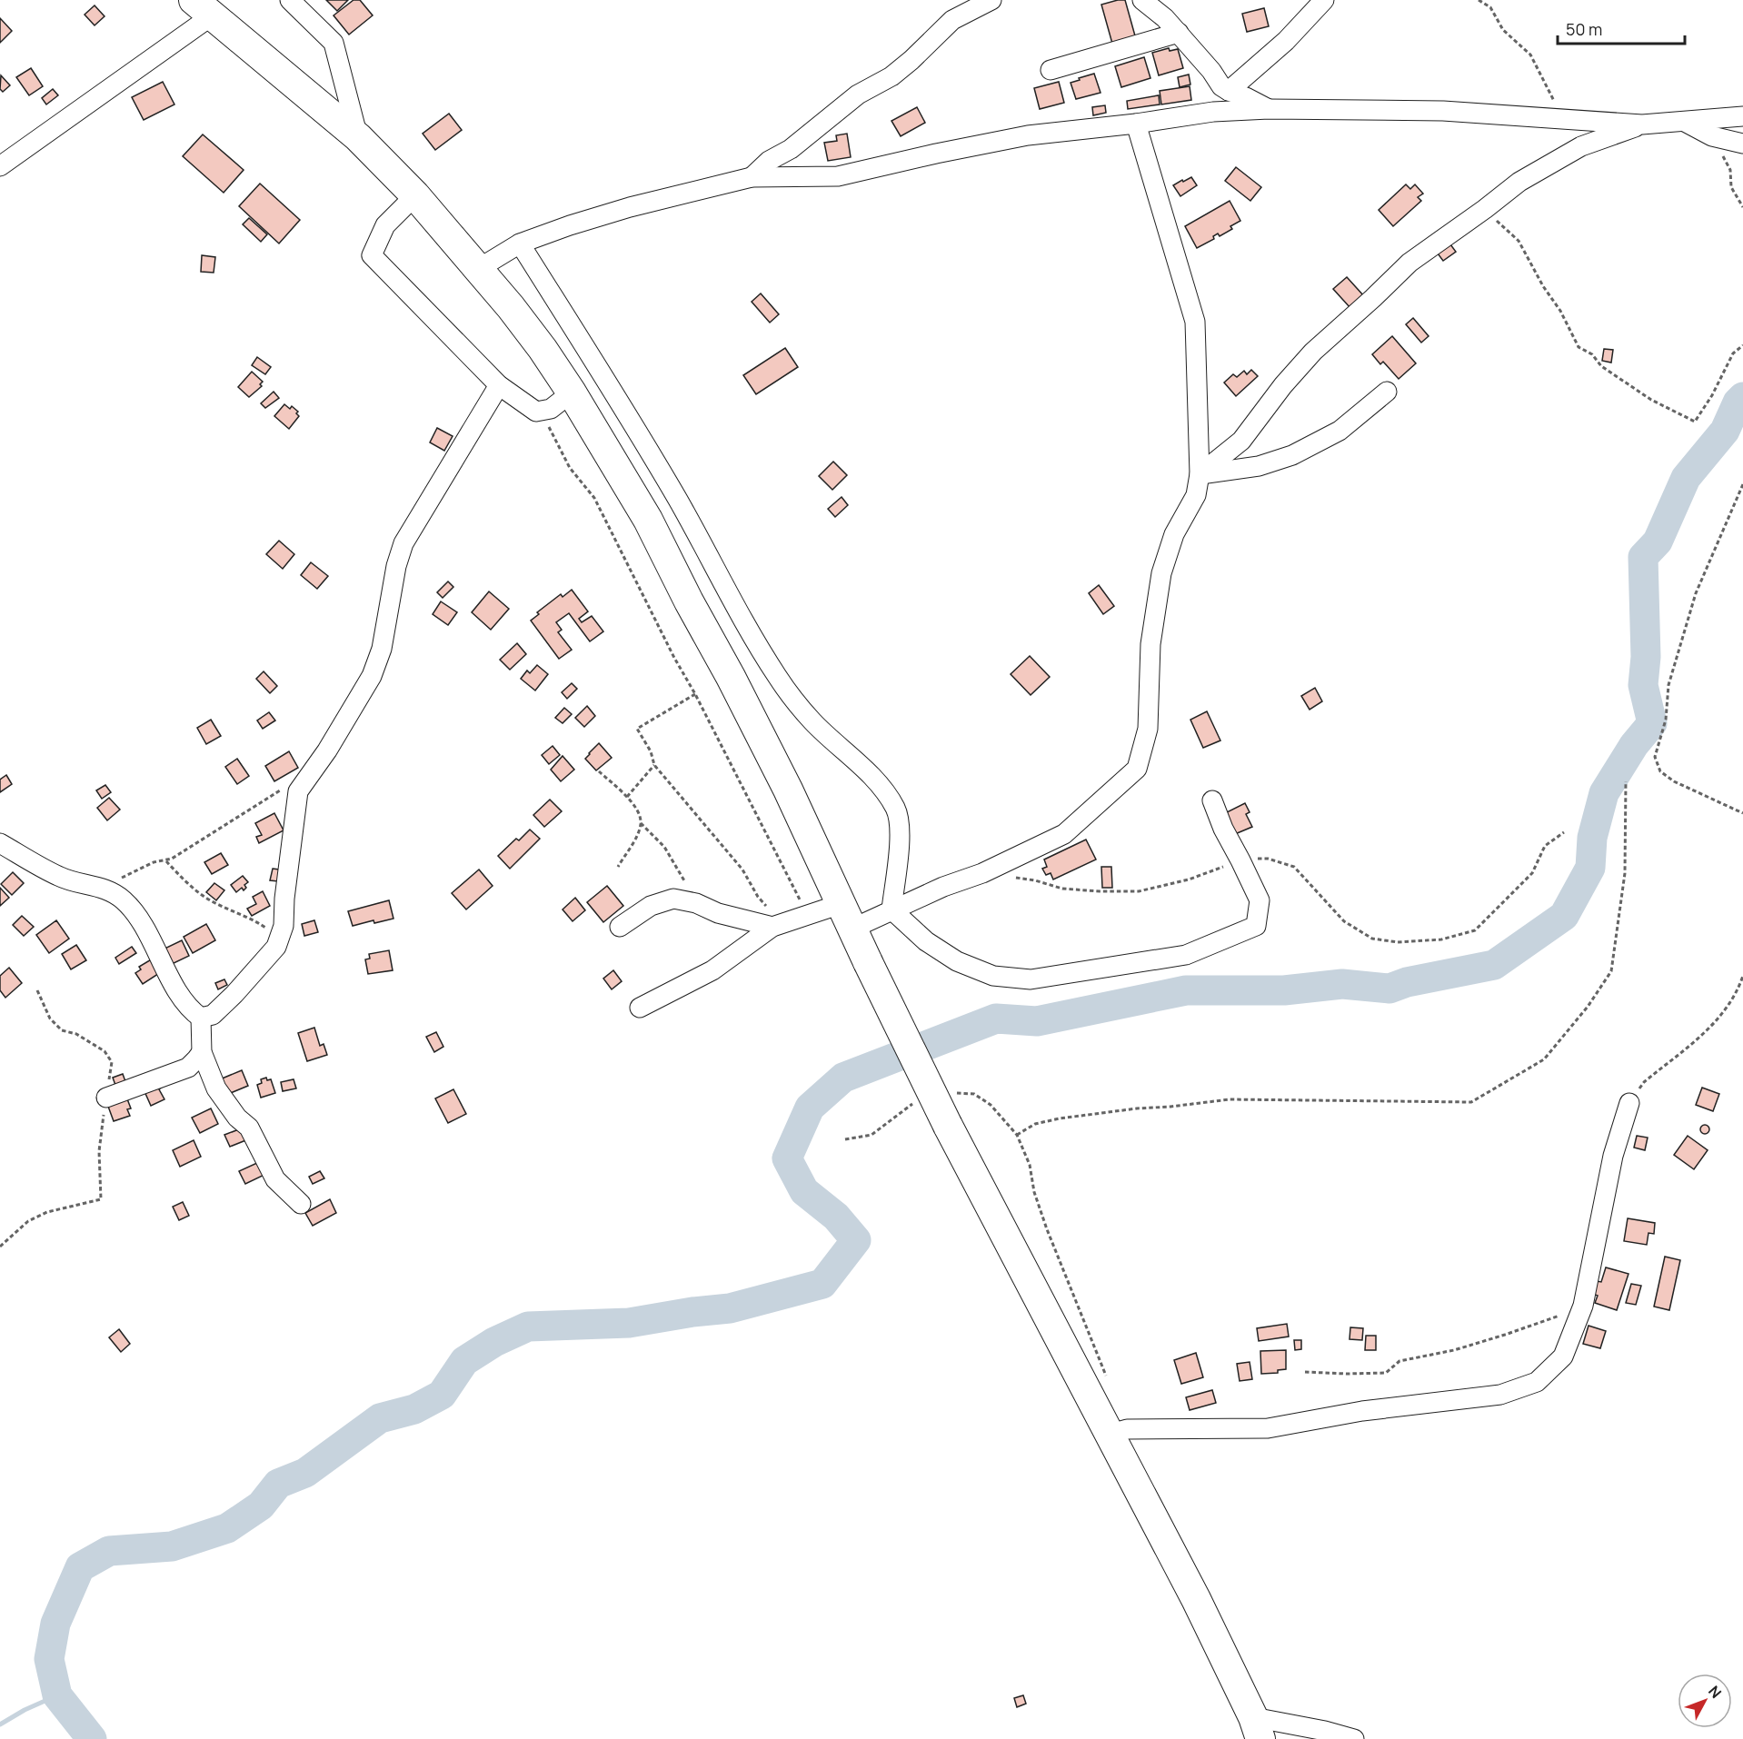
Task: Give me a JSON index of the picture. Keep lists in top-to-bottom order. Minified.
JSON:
{"scale_bar":"50 m","north":"top right"}
